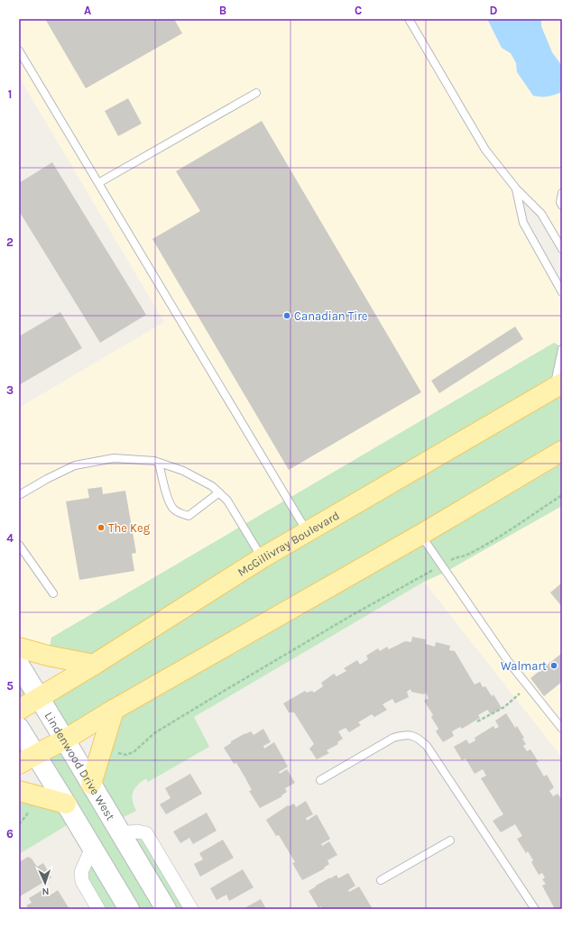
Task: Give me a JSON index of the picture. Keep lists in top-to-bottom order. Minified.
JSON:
{"streets":{"main road":["McGillivray Boulevard"],"street":["Lindenwood Drive West"]},"crossings":[["McGillivray Boulevard","Lindenwood Drive West"]],"places":["Canadian Tire","The Keg","Walmart"],"north":"bottom","grid":{"columns":["A","B","C","D"],"rows":["1","2","3","4","5","6"]}}
